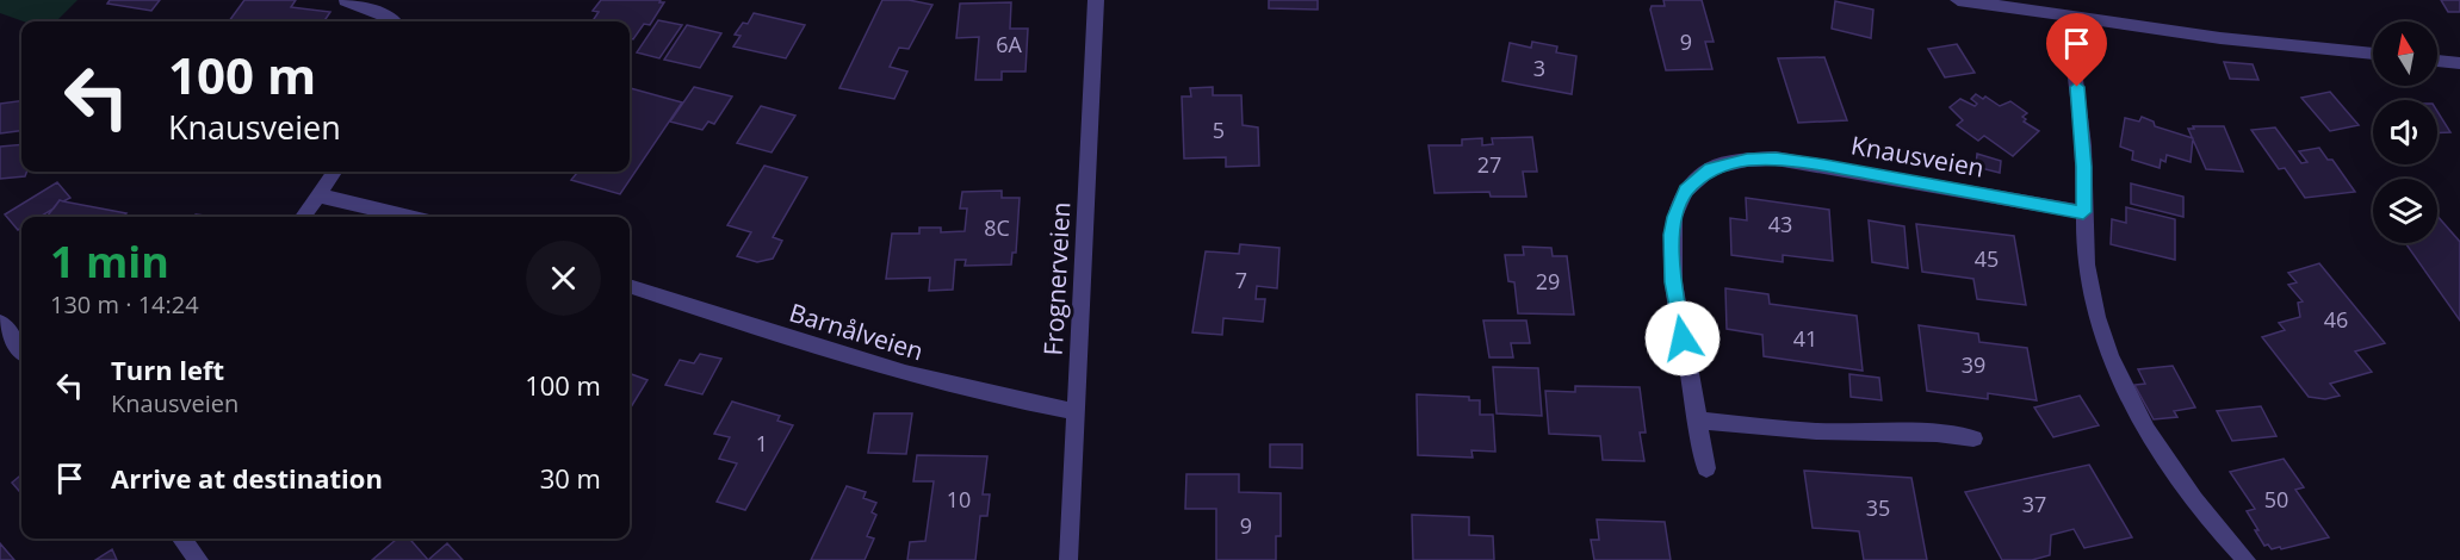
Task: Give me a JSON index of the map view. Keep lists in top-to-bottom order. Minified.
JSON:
{"streets":{"street":["Knausveien","Frognerveien","Barnålveien"]},"crossings":[["Frognerveien","Barnålveien"]],"house_numbers":["9","6A","3","5","27","43","8C","45","7","29","46","41","39","1","10","50","37","35","9"],"north":"top","page":{"turn":["100 m","Knausveien"],"heading":["1 min","130 m · 14:24"],"list":[{"name":"Turn left","note":"Knausveien","value":"100 m"},{"name":"Arrive at destination","value":"30 m"}]}}
